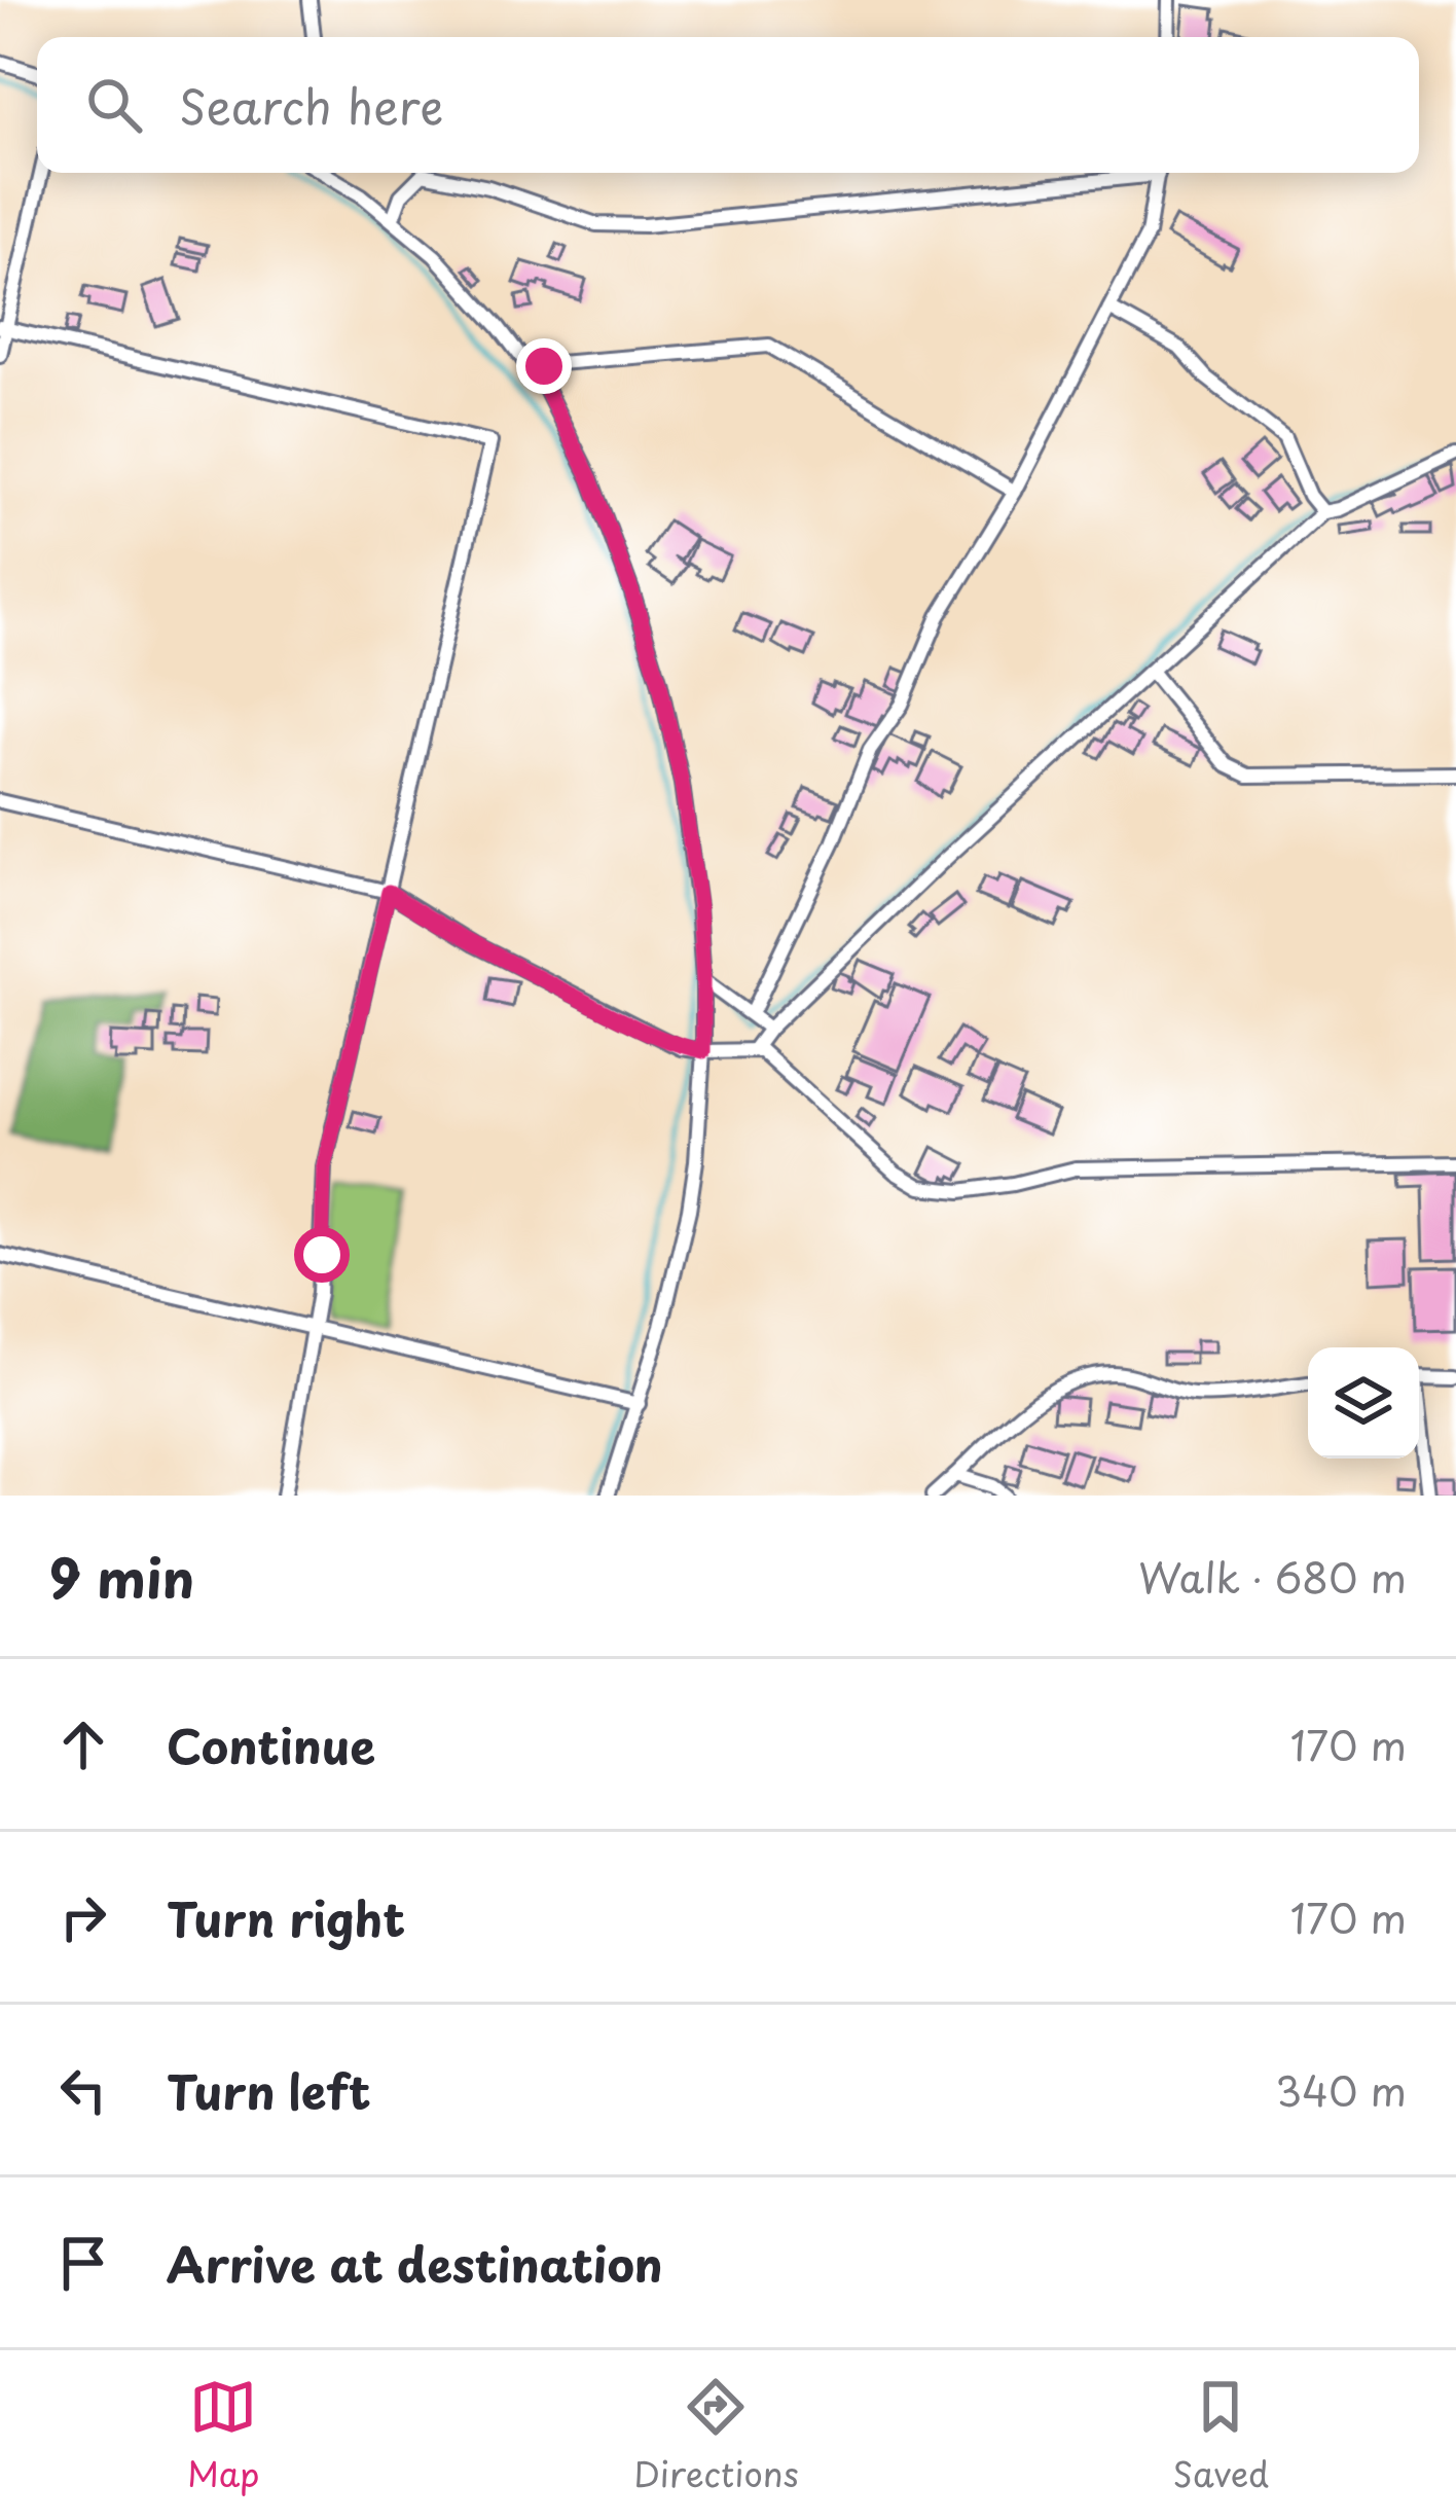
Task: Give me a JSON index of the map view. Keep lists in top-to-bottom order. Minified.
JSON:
{"page":{"search":"Search here","heading":["9 min","Walk · 680 m"],"list":[["Continue","170 m"],["Turn right","170 m"],["Turn left","340 m"],"Arrive at destination"],"nav":["Map","Directions","Saved"]}}
